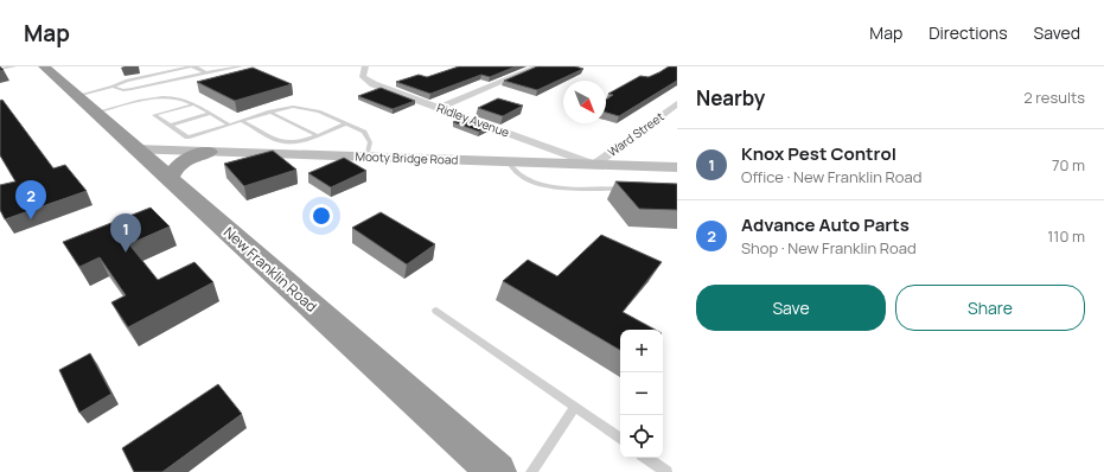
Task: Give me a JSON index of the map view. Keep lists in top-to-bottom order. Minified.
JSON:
{"streets":{"highway":["New Franklin Road"],"street":["Ridley Avenue","Ward Street","Mooty Bridge Road"]},"crossings":[["Ridley Avenue","Ward Street"],["Ridley Avenue","Mooty Bridge Road"],["Ward Street","Mooty Bridge Road"],["Mooty Bridge Road","New Franklin Road"]],"north":"bottom right","page":{"header":"Map","nav":["Map","Directions","Saved"],"heading":["Nearby","2 results"],"list":[{"mark":"1","name":"Knox Pest Control","note":"Office · New Franklin Road","value":"70 m"},{"mark":"2","name":"Advance Auto Parts","note":"Shop · New Franklin Road","value":"110 m"}],"pins":["2","1"],"buttons":["Save","Share"],"map_buttons":["+","−"]}}
